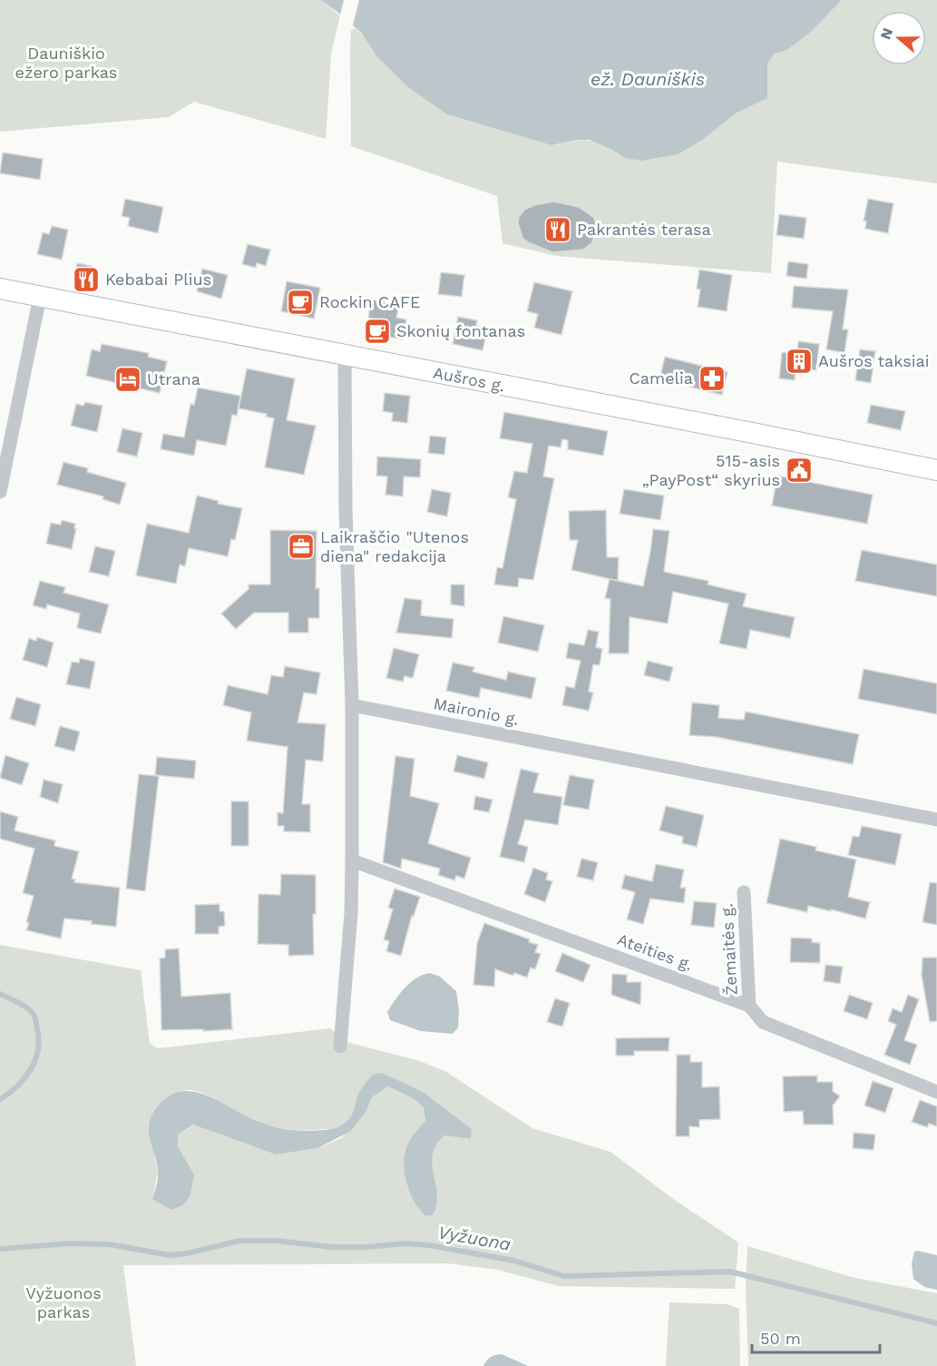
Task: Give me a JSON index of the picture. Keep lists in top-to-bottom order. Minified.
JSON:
{"streets":{"street":["Aušros g.","Maironio g.","Žemaitės g.","Ateities g."]},"crossings":[["Žemaitės g.","Ateities g."]],"water":["ež. Dauniškis","Vyžuona"],"parks":["Dauniškio ežero parkas","Vyžuonos parkas"],"places":{"restaurant":["Pakrantės terasa","Kebabai Plius"],"cafe":["Rockin CAFE","Skonių fontanas"],"building":["Aušros taksiai"],"pharmacy":["Camelia"],"hotel":["Utrana"],"public building":["515-asis „PayPost“ skyrius"],"office":["Laikraščio \"Utenos diena\" redakcija"]},"scale_bar":"50 m","north":"left"}
